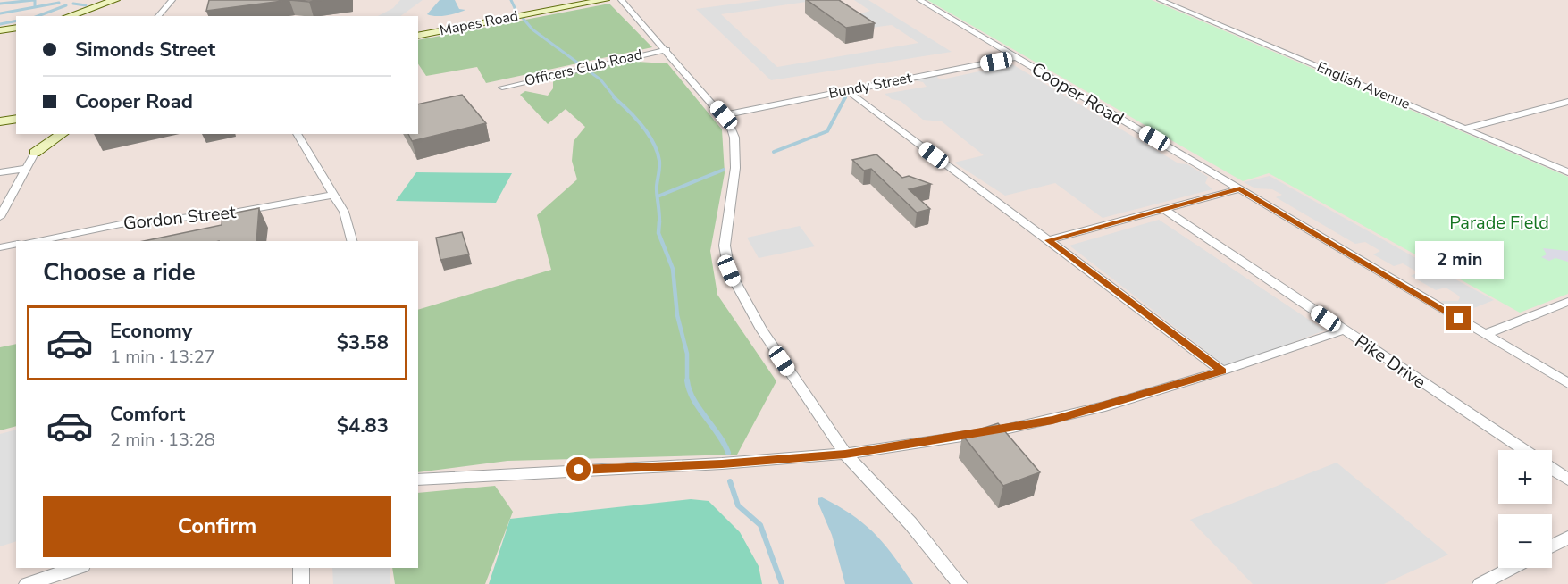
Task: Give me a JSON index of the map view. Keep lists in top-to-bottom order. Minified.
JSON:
{"streets":{"street":["Mapes Road","Officers Club Road","Bundy Street","English Avenue","Cooper Road","Gordon Street","Pike Drive"]},"crossings":[["Bundy Street","Cooper Road"]],"parks":["Parade Field"],"page":{"banner":["Simonds Street","Cooper Road"],"bubble":"2 min","heading":"Choose a ride","list":[{"name":"Economy","note":"1 min · 13:27","value":"$3.58"},{"name":"Comfort","note":"2 min · 13:28","value":"$4.83"}],"map_buttons":["+","−"],"buttons":"Confirm"}}
